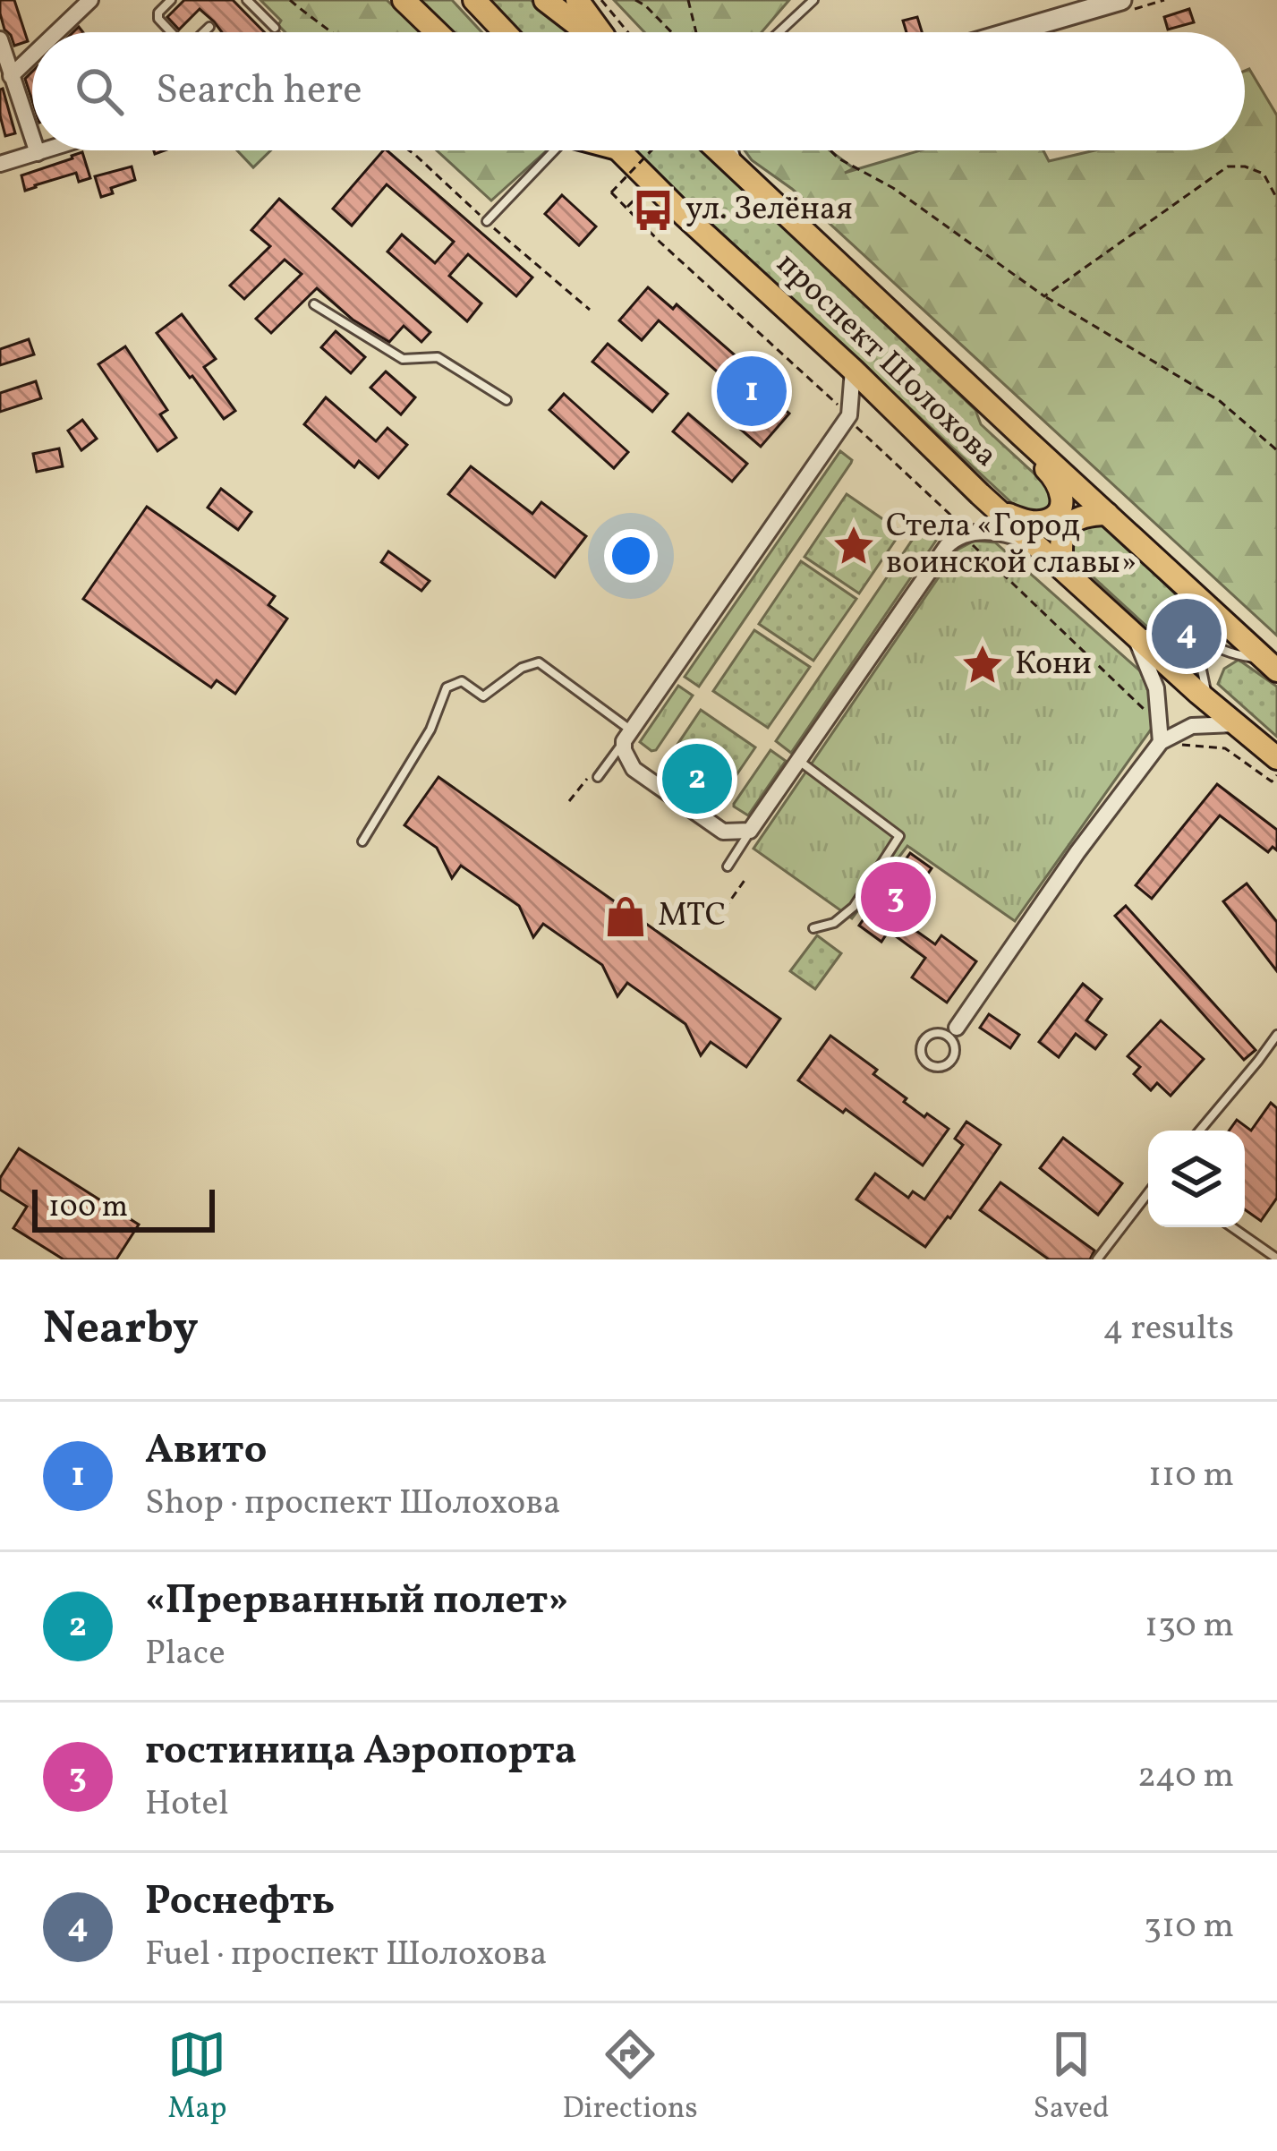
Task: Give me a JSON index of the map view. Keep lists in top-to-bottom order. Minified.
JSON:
{"streets":{"main road":["проспект Шолохова"]},"places":{"bus stop":["ул. Зелёная"],"place":["Стела «Город воинской славы»","Кони"],"shop":["МТС"]},"scale_bar":"100 m","page":{"search":"Search here","pins":["1","4","2","3"],"scale":"100 m","heading":["Nearby","4 results"],"list":[{"mark":"1","name":"Авито","note":"Shop · проспект Шолохова","value":"110 m"},{"mark":"2","name":"«Пpepвaнный пoлeт»","note":"Place","value":"130 m"},{"mark":"3","name":"гостиница Аэропорта","note":"Hotel","value":"240 m"},{"mark":"4","name":"Роснефть","note":"Fuel · проспект Шолохова","value":"310 m"}],"nav":["Map","Directions","Saved"]}}
